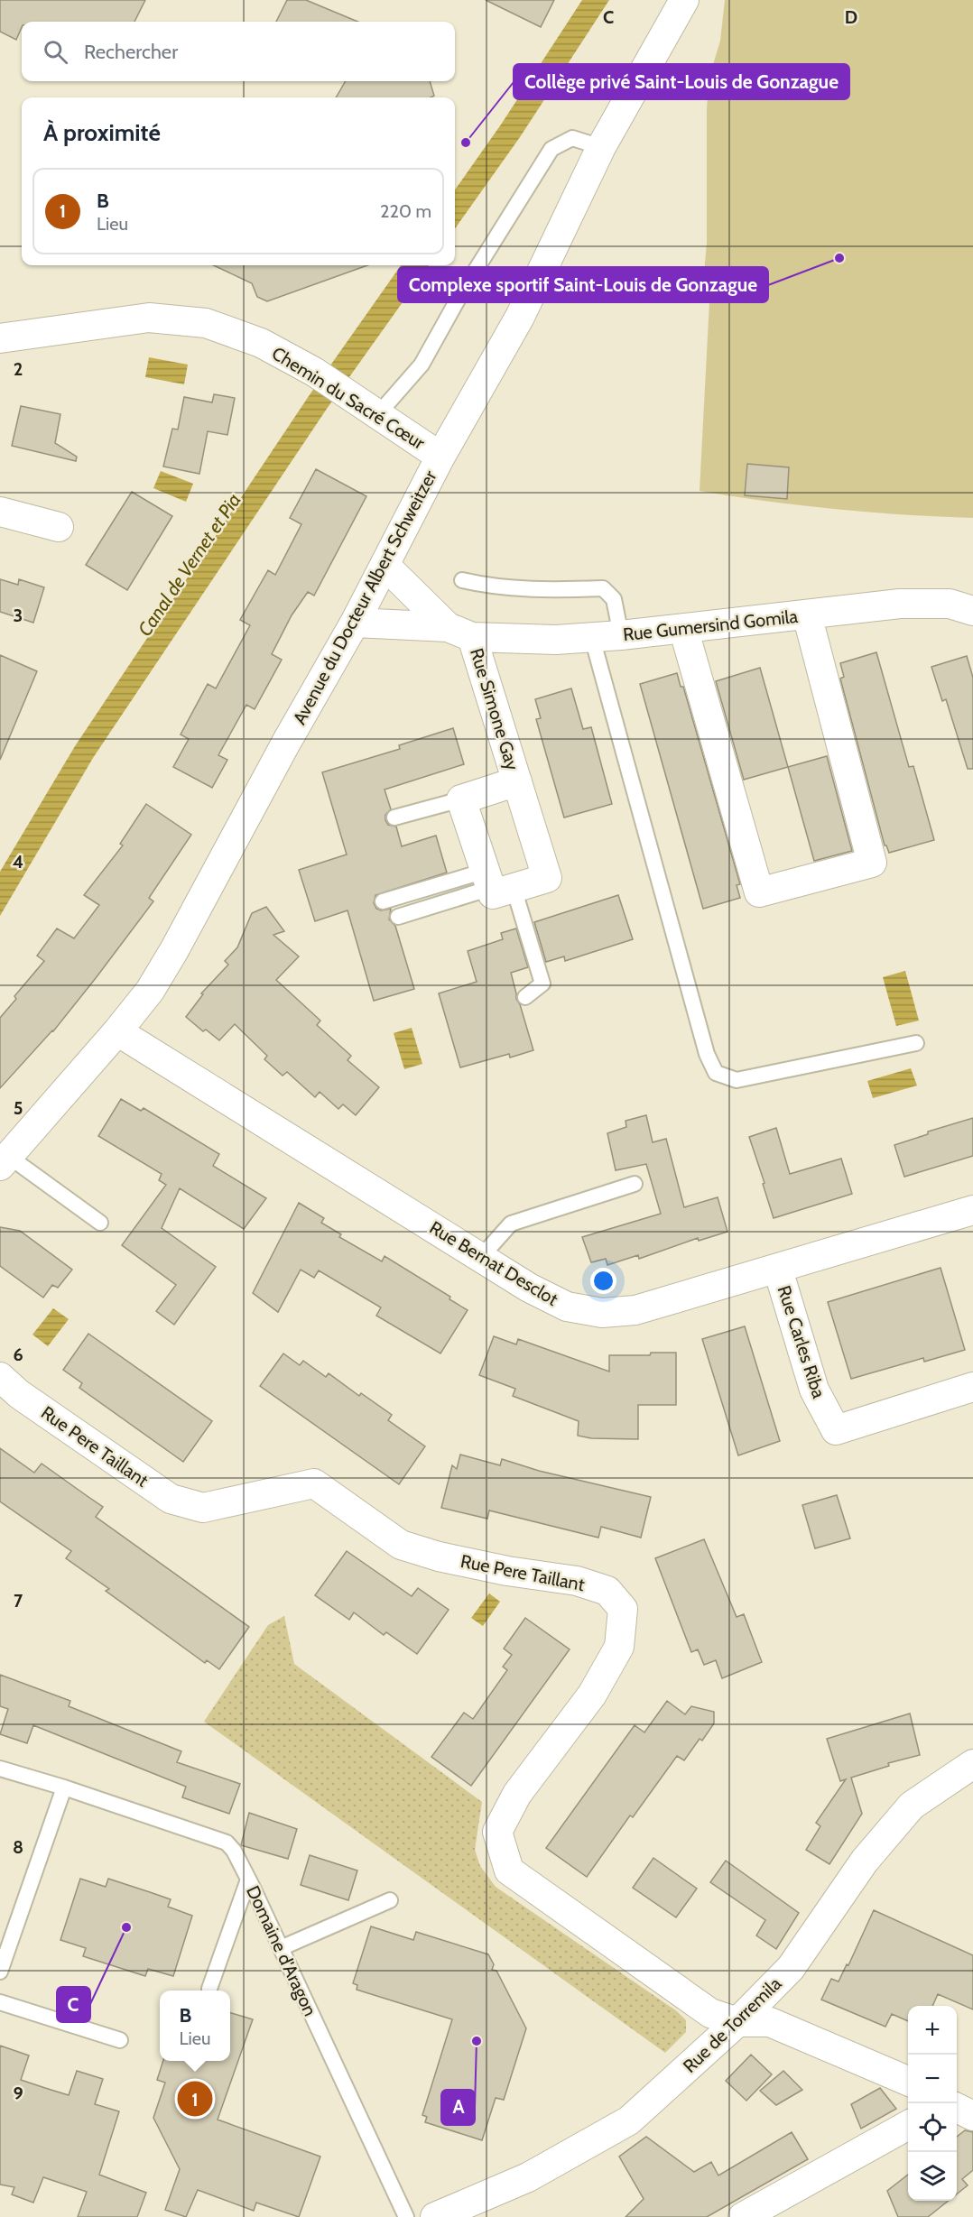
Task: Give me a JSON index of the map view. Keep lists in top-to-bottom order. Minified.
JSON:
{"streets":{"street":["Chemin du Sacré Cœur","Avenue du Docteur Albert Schweitzer","Rue Gumersind Gomila","Rue Simone Gay","Rue Bernat Desclot","Rue Carles Riba","Rue Pere Taillant","Rue de Torremila"],"lane":["Domaine d'Aragon"]},"crossings":[["Chemin du Sacré Cœur","Avenue du Docteur Albert Schweitzer"],["Avenue du Docteur Albert Schweitzer","Rue Gumersind Gomila"],["Avenue du Docteur Albert Schweitzer","Rue Bernat Desclot"],["Rue Gumersind Gomila","Rue Simone Gay"],["Rue Bernat Desclot","Rue Carles Riba"],["Rue Pere Taillant","Rue de Torremila"]],"water":["Canal de Vernet et Pia"],"places":["Collège privé Saint-Louis de Gonzague","Complexe sportif Saint-Louis de Gonzague","C","A"],"page":{"search":"Rechercher","heading":"À proximité","list":[{"mark":"1","name":"B","note":"Lieu","value":"220 m"}],"popup":["B","Lieu"],"map_buttons":["+","−"],"pins":"1"},"grid":{"columns":["C","D"],"rows":["2","3","4","5","6","7","8","9"]}}
